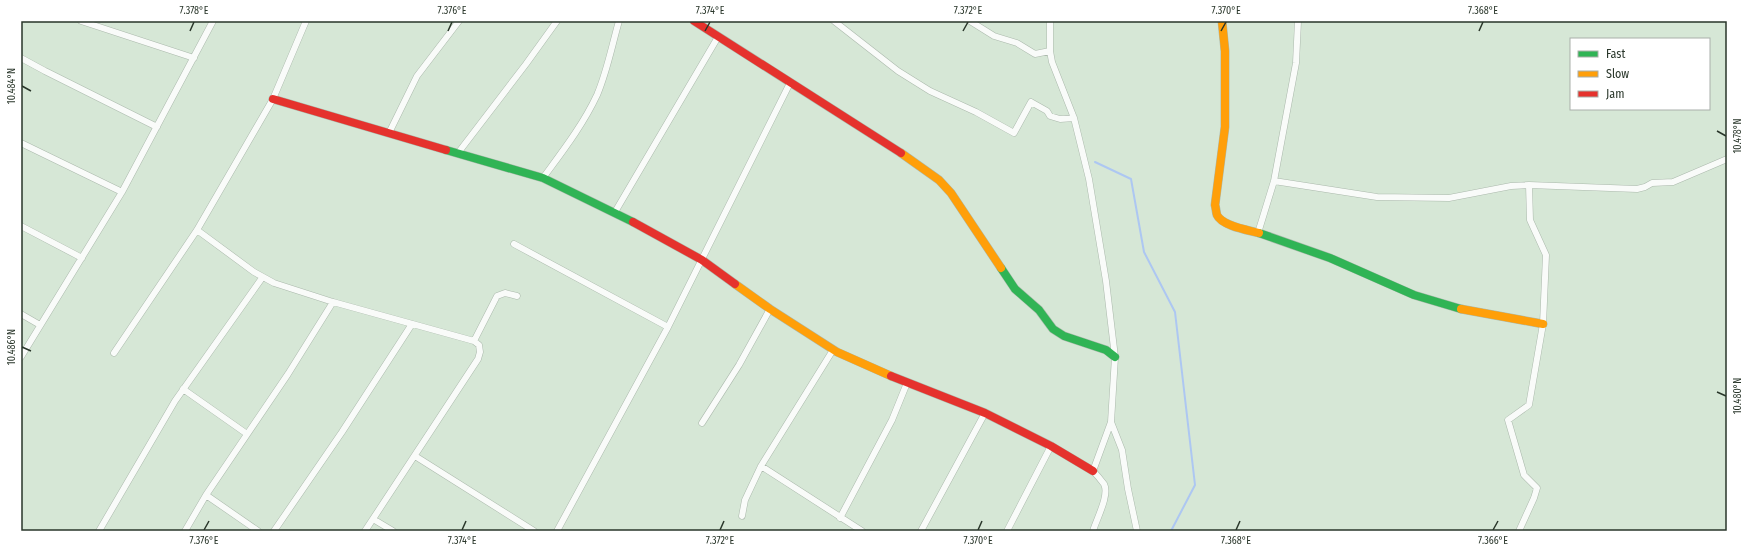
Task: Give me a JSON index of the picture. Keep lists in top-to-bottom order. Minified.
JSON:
{"legend":["Fast","Slow","Jam"],"coordinates":["7.378°E","7.376°E","7.374°E","7.372°E","7.370°E","7.368°E","10.484°N","10.478°N","10.486°N","10.480°N","7.366°E"]}
